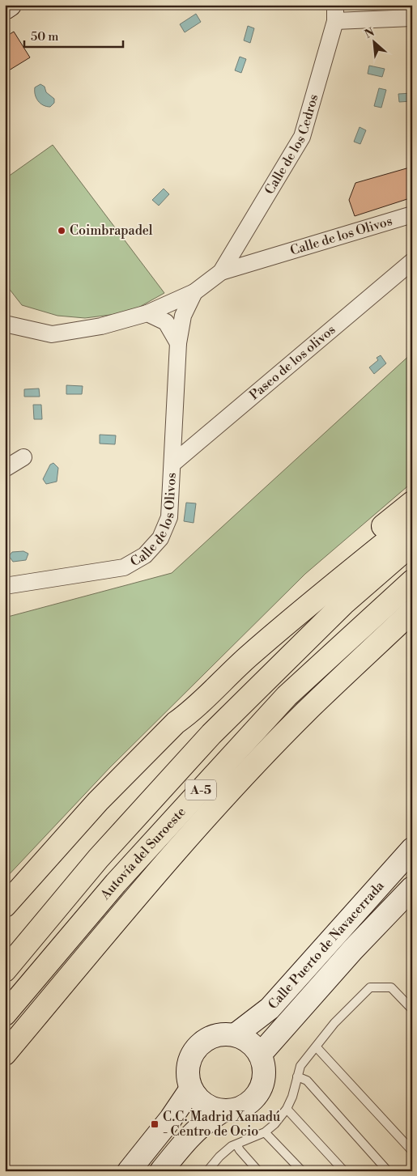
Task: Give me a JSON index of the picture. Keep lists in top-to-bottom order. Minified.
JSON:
{"streets":{"highway":["A-5","Autovía del Suroeste"],"street":["Calle de los Cedros","Calle de los Olivos","Paseo de los olivos","Calle Puerto de Navacerrada"]},"crossings":[["Calle de los Cedros","Calle de los Olivos"],["Calle de los Olivos","Paseo de los olivos"]],"places":{"other":["Coimbrapadel"],"transit":["C.C. Madrid Xanadú - Centro de Ocio"]},"scale_bar":"50 m","north":"top left"}
